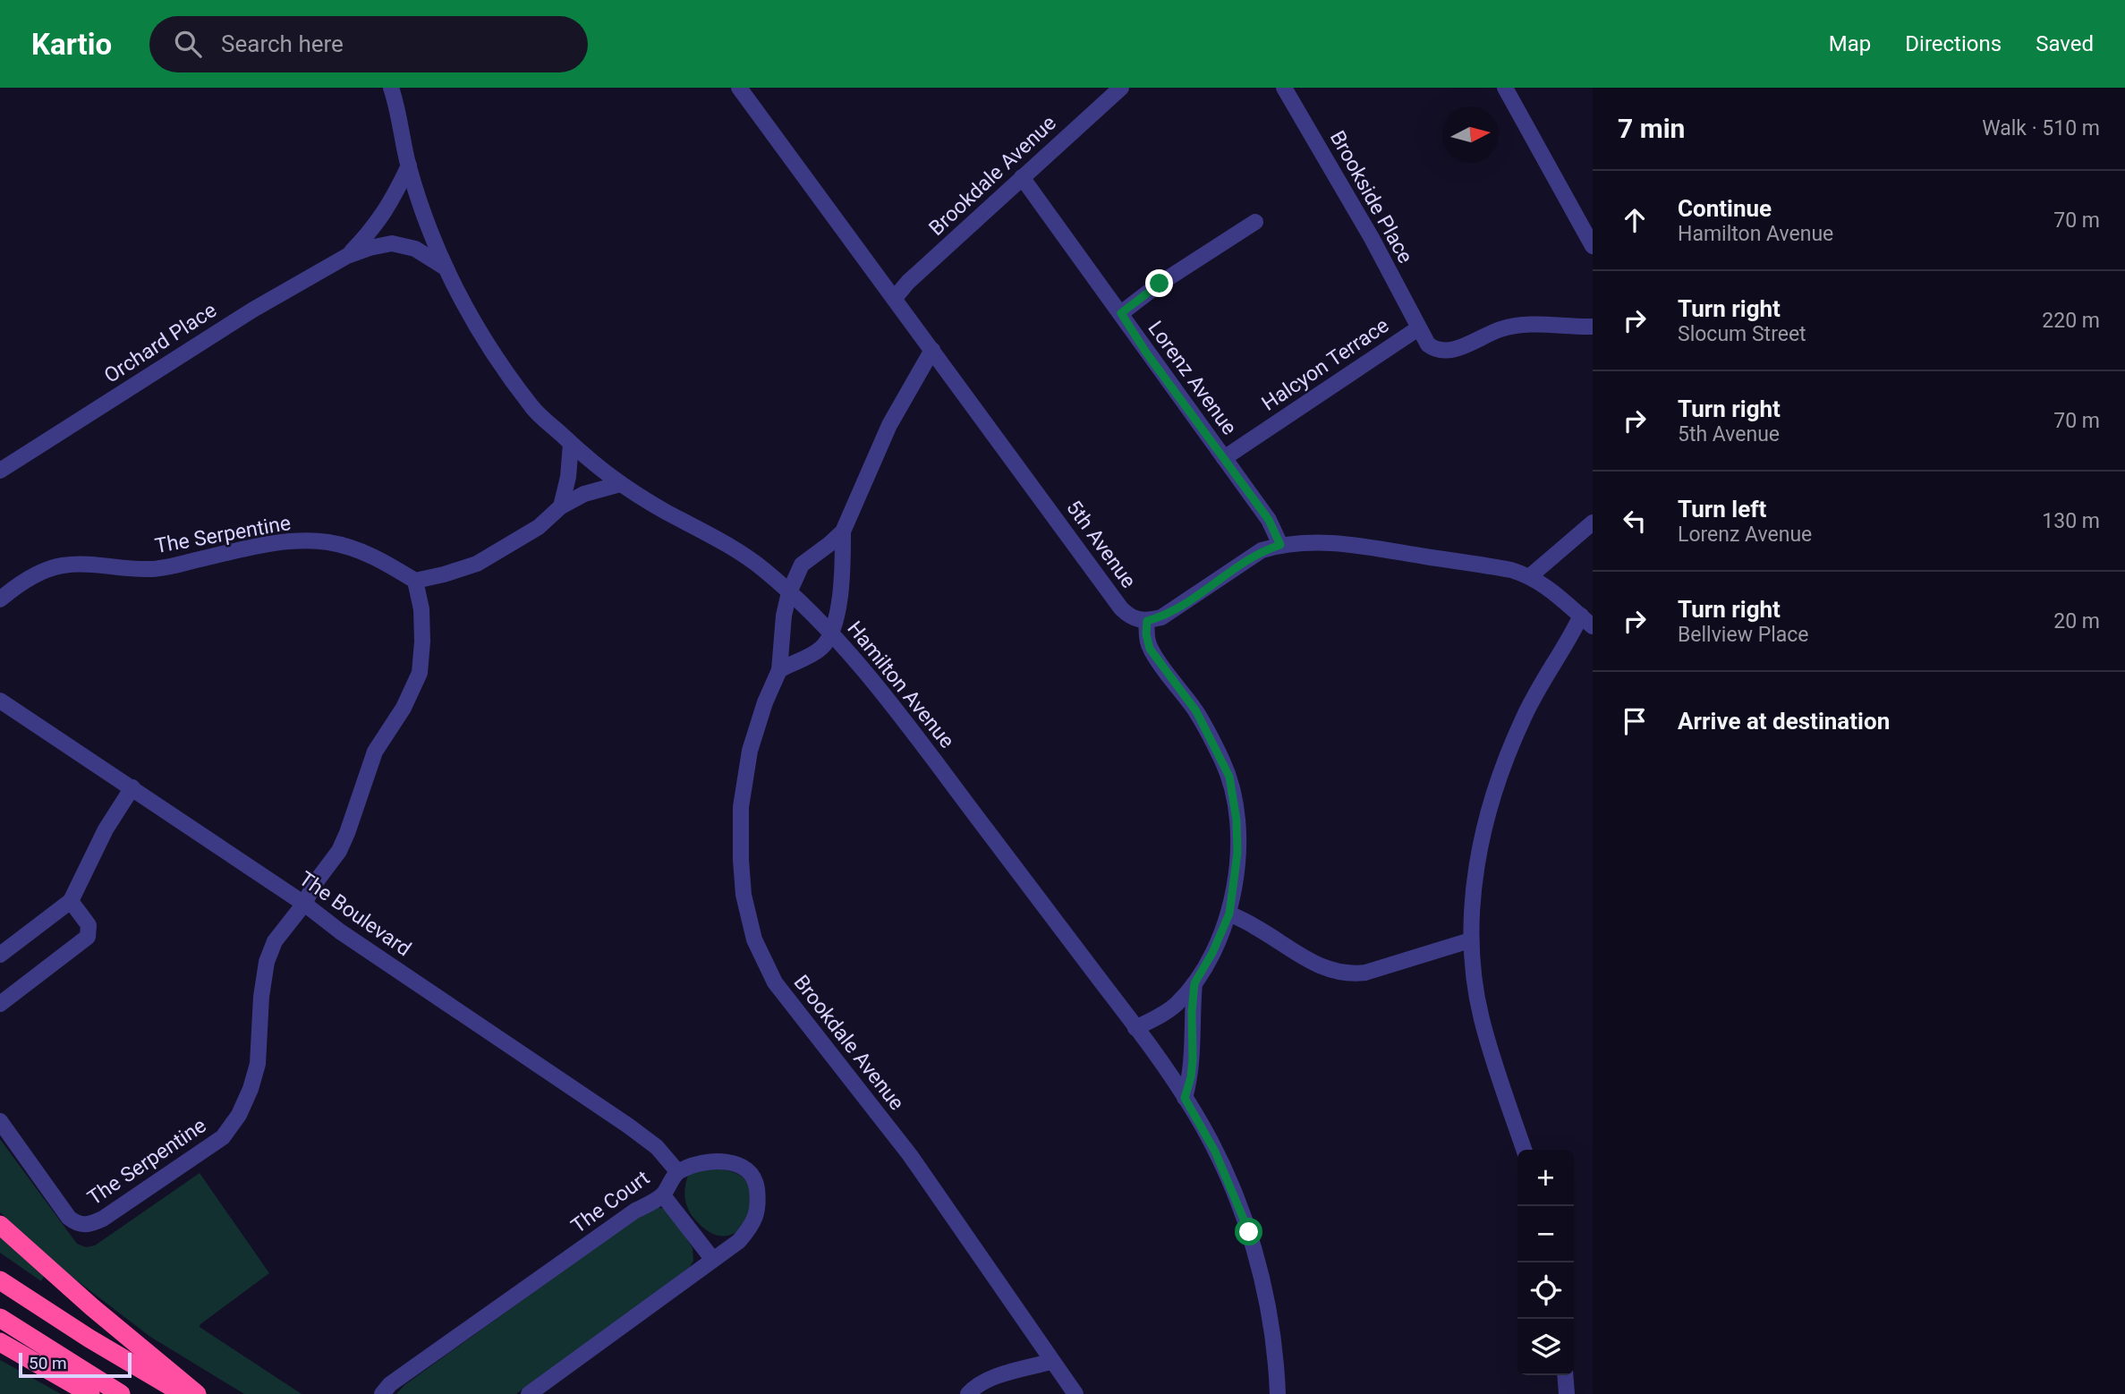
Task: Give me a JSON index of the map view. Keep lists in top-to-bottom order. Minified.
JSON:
{"streets":{"street":["Brookdale Avenue","Brookside Place","Orchard Place","Halcyon Terrace","Lorenz Avenue","The Serpentine","5th Avenue","Hamilton Avenue","The Boulevard","The Court"]},"crossings":[["Brookdale Avenue","Lorenz Avenue"],["Brookdale Avenue","5th Avenue"],["Brookdale Avenue","Hamilton Avenue"],["Brookside Place","Halcyon Terrace"],["Orchard Place","Hamilton Avenue"],["Halcyon Terrace","Lorenz Avenue"],["The Serpentine","The Boulevard"],["The Boulevard","The Court"]],"scale_bar":"50 m","north":"right","page":{"header":"Kartio","search":"Search here","nav":["Map","Directions","Saved"],"heading":["7 min","Walk · 510 m"],"list":[["Continue","Hamilton Avenue","70 m"],["Turn right","Slocum Street","220 m"],["Turn right","5th Avenue","70 m"],["Turn left","Lorenz Avenue","130 m"],["Turn right","Bellview Place","20 m"],"Arrive at destination"],"map_buttons":["+","−"],"scale":"50 m"}}
